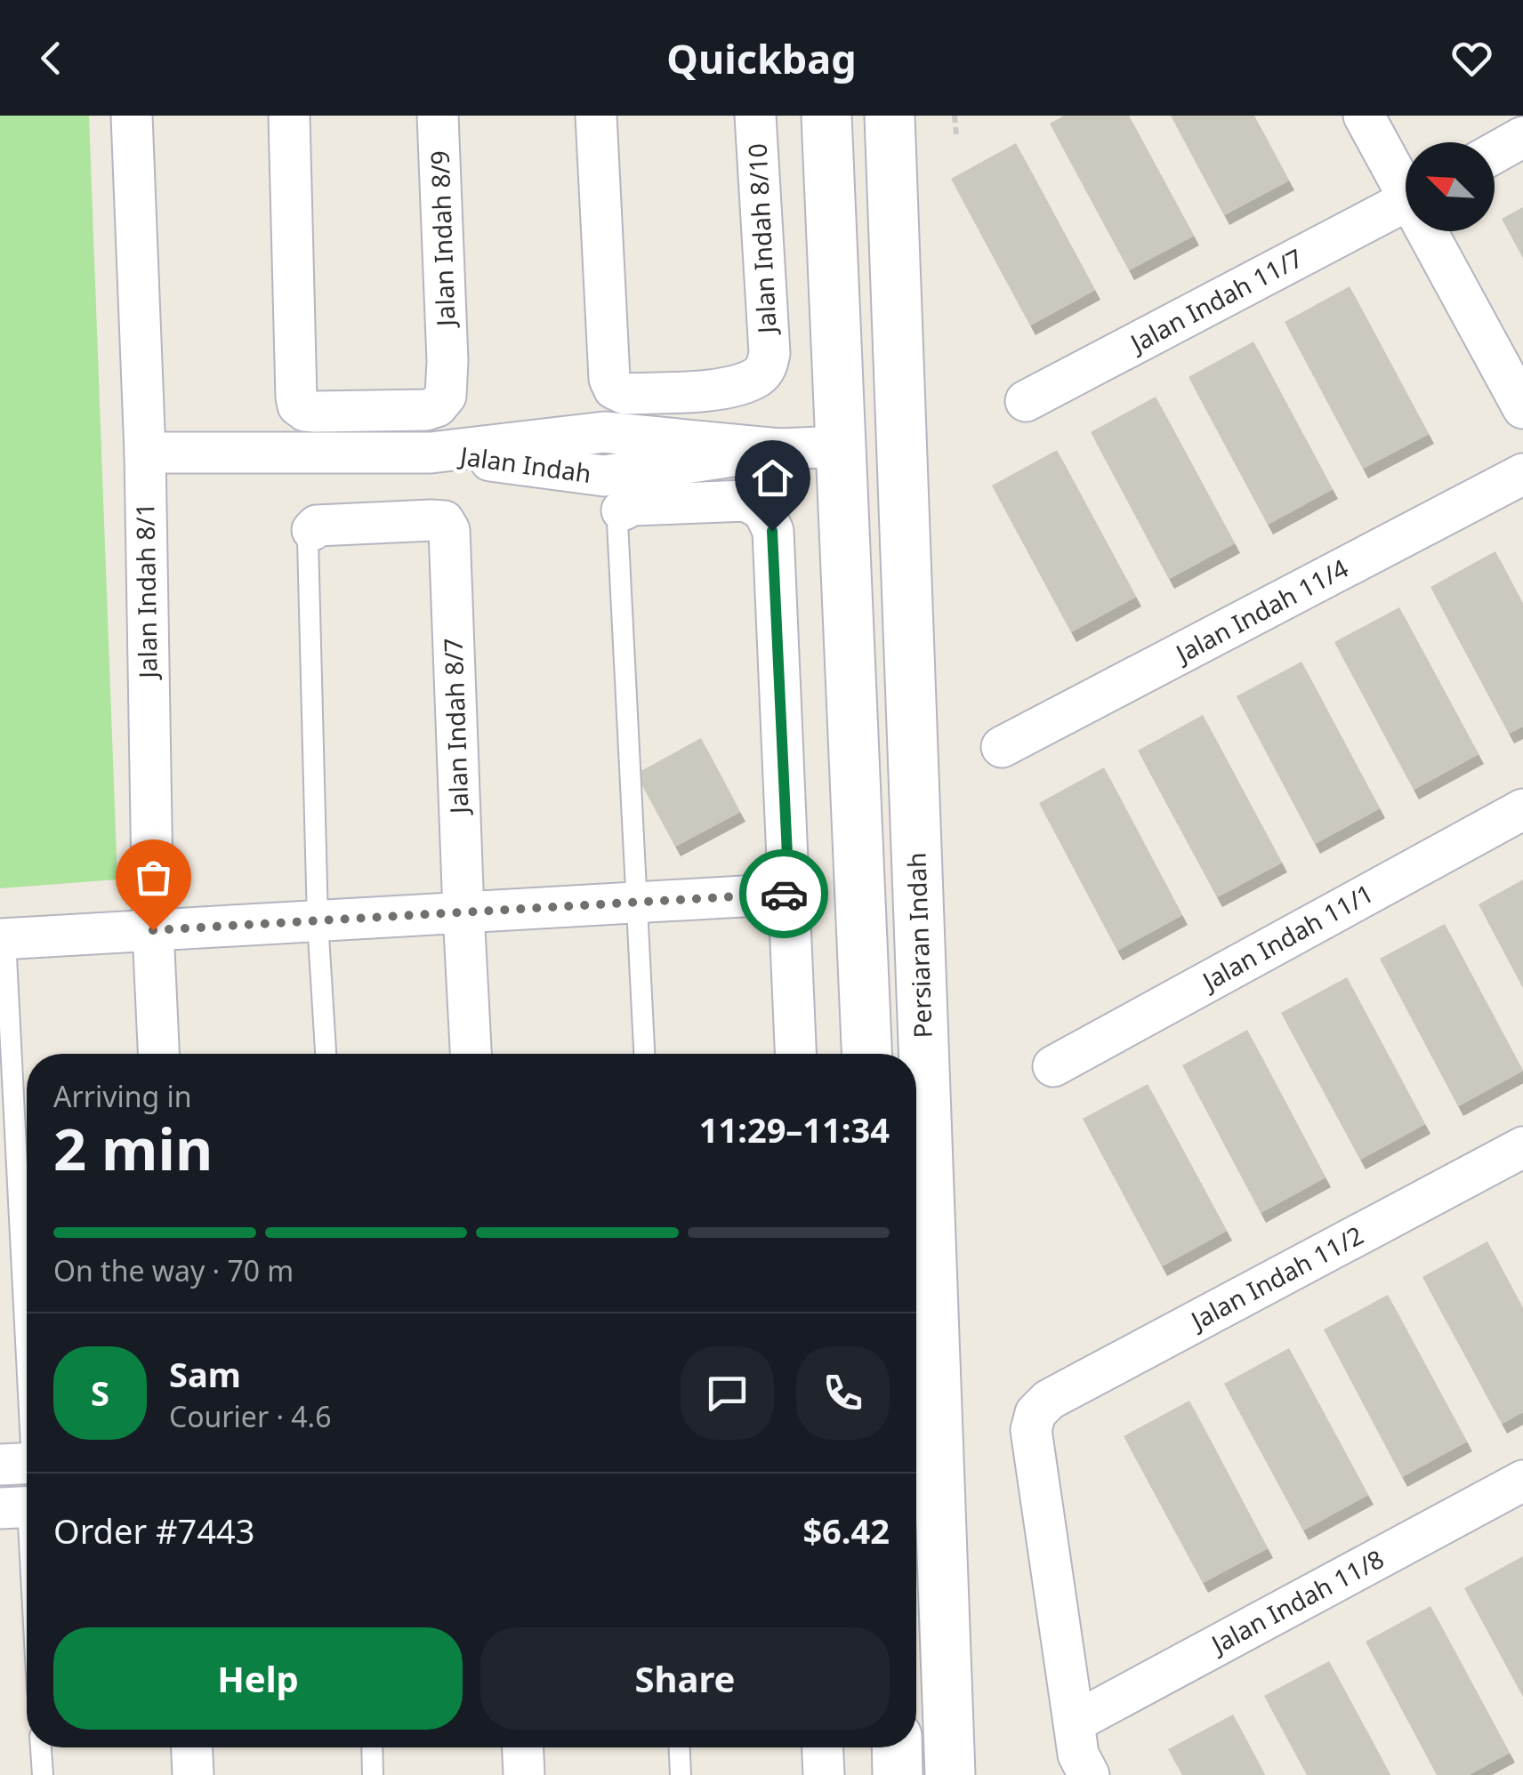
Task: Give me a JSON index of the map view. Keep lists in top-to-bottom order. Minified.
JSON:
{"streets":{"main road":["Persiaran Indah"],"street":["Jalan Indah 8/9","Jalan Indah 8/10","Jalan Indah 11/7","Jalan Indah","Jalan Indah 8/1","Jalan Indah 11/4","Jalan Indah 8/7","Jalan Indah 11/1","Jalan Indah 11/2","Jalan Indah 11/8"]},"crossings":[["Jalan Indah","Jalan Indah 8/1"],["Jalan Indah 11/2","Jalan Indah 11/8"]],"north":"top left","page":{"header":"Quickbag","heading":["2 min","Arriving in","11:29–11:34"],"panel":["Sam","Courier · 4.6","Order #7443","$6.42"],"bar":"On the way · 70 m","round":"S","buttons":["Help","Share"]}}
